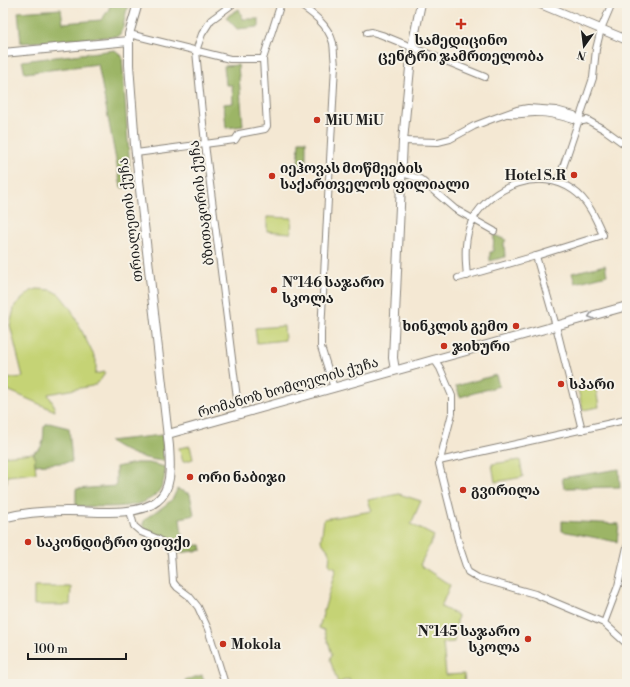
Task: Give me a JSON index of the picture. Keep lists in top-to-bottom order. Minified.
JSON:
{"streets":{"street":["ბზითაგორის ქუჩა","თრიალეთის ქუჩა","რომანოზ ხომლელის ქუჩა"]},"crossings":[["ბზითაგორის ქუჩა","რომანოზ ხომლელის ქუჩა"],["თრიალეთის ქუჩა","რომანოზ ხომლელის ქუჩა"]],"places":{"health":["სამედიცინო ცენტრი ჯამრთელობა"],"other":["MiU MiU","Hotel S.R","იეჰოვას მოწმეების საქართველოს ფილიალი","№146 საჯარო სკოლა","ხინკლის გემო","ჯიხური","სპარი","ორი ნაბიჯი","გვირილა","საკონდიტრო ფიფქი","№145 საჯარო სკოლა","Mokola"]},"scale_bar":"100 m","north":"bottom"}
